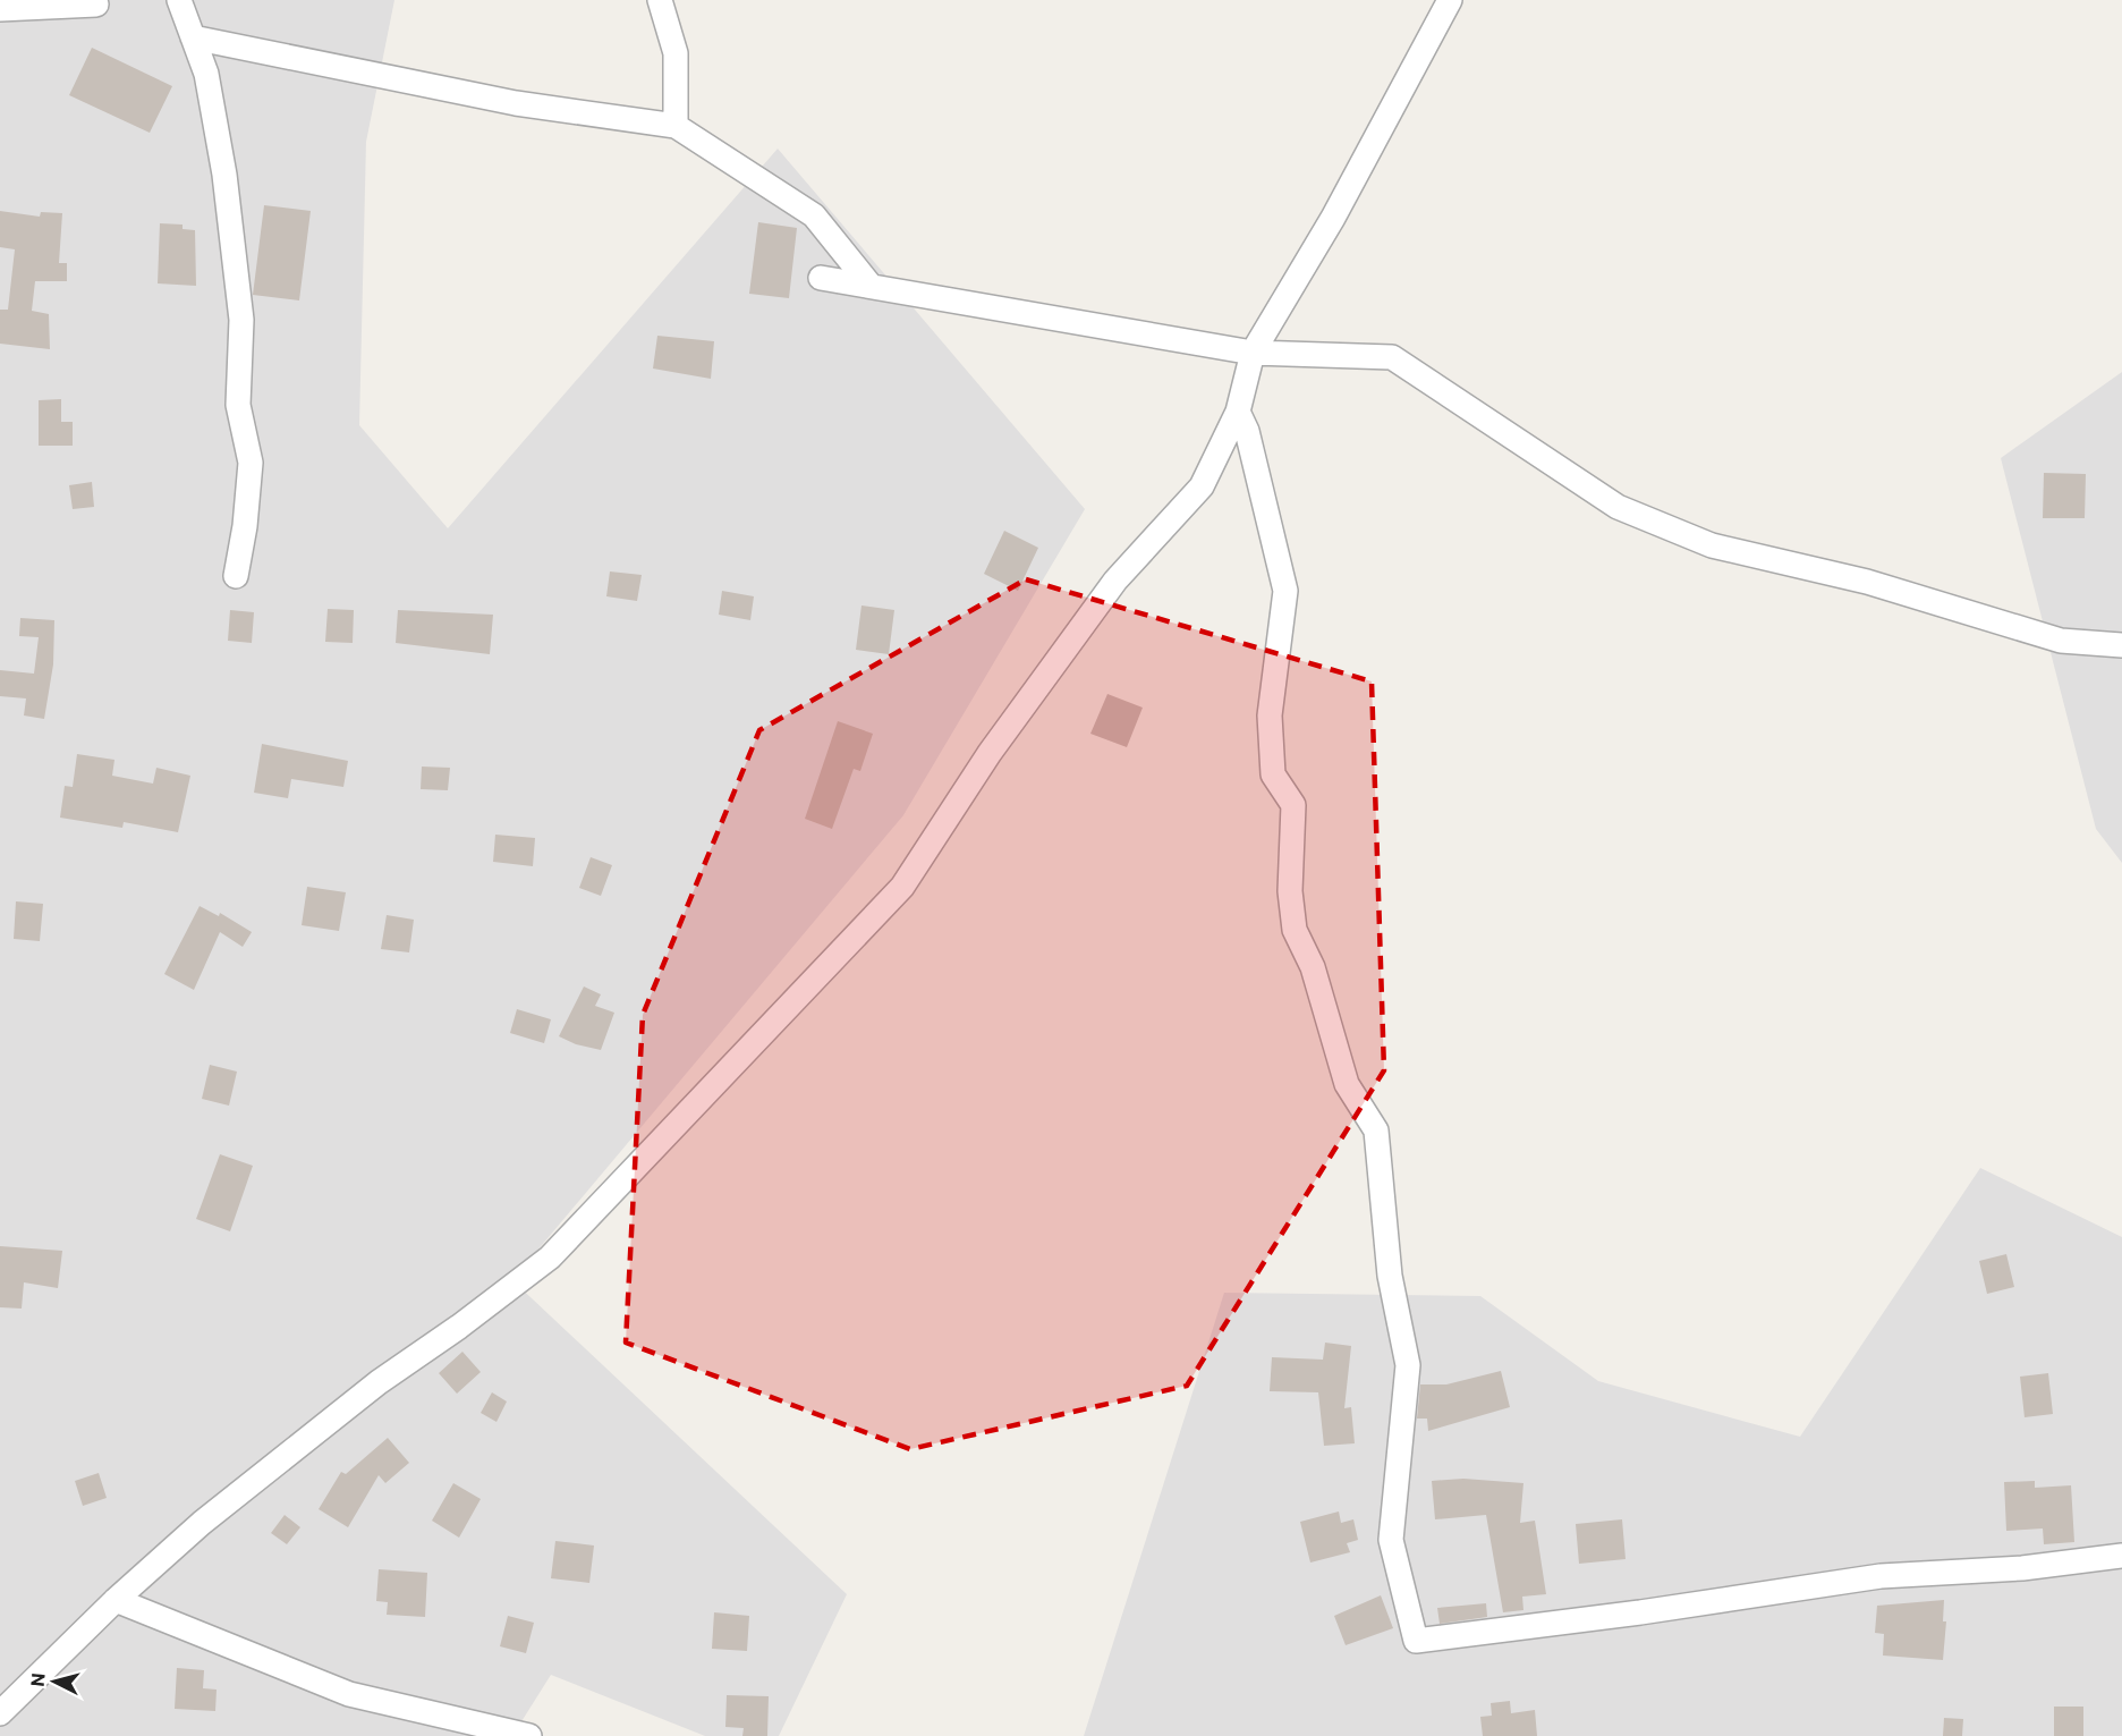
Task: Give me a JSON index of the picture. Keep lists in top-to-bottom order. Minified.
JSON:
{"north":"left"}
